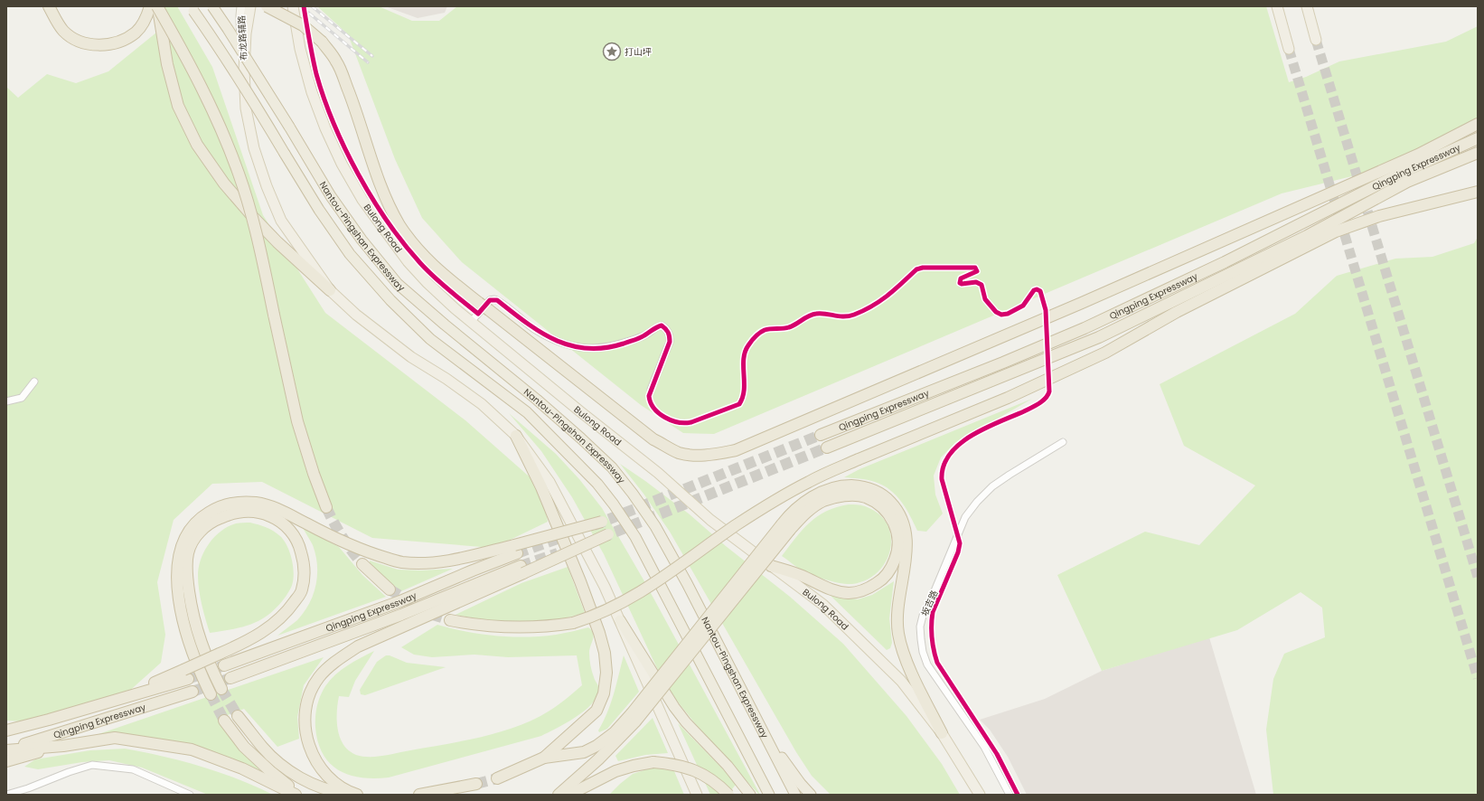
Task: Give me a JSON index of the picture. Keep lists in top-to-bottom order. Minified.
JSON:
{"streets":{"highway":["Qingping Expressway","Nantou-Pingshan Expressway"],"main road":["布龙路辅路","Bulong Road"],"street":["坂吉路"]},"places":{"place":["打山坪"]}}
